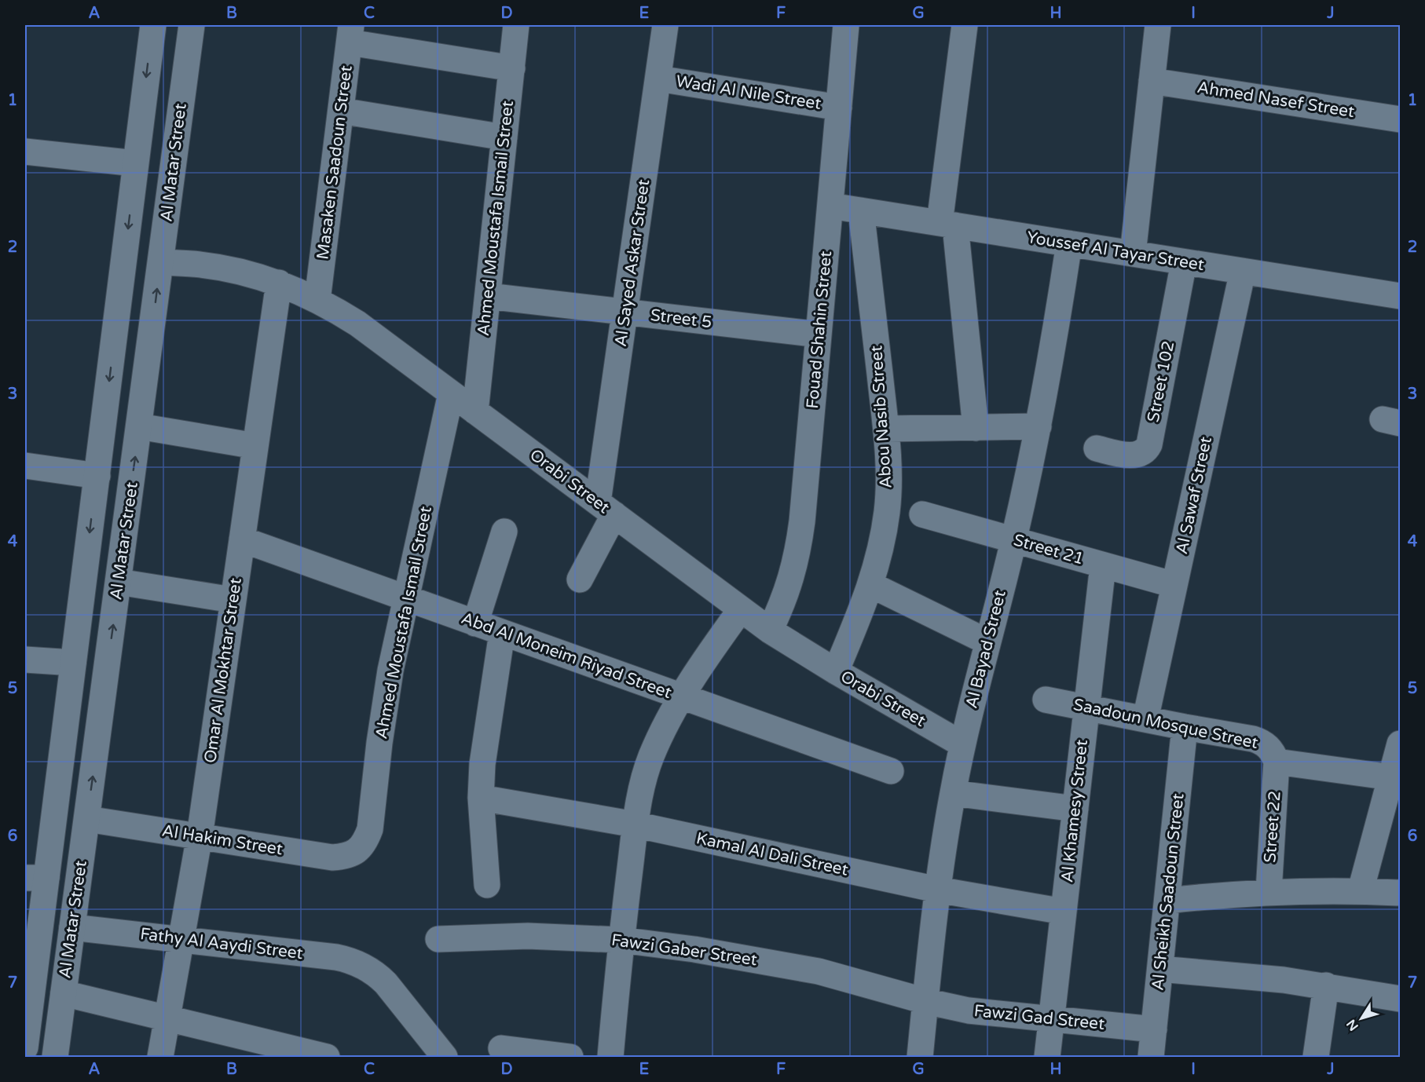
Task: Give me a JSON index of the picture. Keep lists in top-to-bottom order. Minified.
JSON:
{"streets":{"street":["Wadi Al Nile Street","Ahmed Nasef Street","Al Matar Street","Masaken Saadoun Street","Ahmed Moustafa Ismail Street","Youssef Al Tayar Street","Al Sayed Askar Street","Street 5","Fouad Shahin Street","Street 102","Abou Nasib Street","Orabi Street","Al Sawaf Street","Street 21","Al Bayad Street","Abd Al Moneim Riyad Street","Omar Al Mokhtar Street","Saadoun Mosque Street","Al Khamesy Street","Street 22","Al Hakim Street","Kamal Al Dali Street","Al Sheikh Saadoun Street","Fathy Al Aaydi Street","Fawzi Gaber Street","Fawzi Gad Street"]},"crossings":[["Wadi Al Nile Street","Al Sayed Askar Street"],["Wadi Al Nile Street","Fouad Shahin Street"],["Al Matar Street","Orabi Street"],["Al Matar Street","Al Hakim Street"],["Al Matar Street","Fathy Al Aaydi Street"],["Masaken Saadoun Street","Orabi Street"],["Ahmed Moustafa Ismail Street","Street 5"],["Ahmed Moustafa Ismail Street","Orabi Street"],["Ahmed Moustafa Ismail Street","Abd Al Moneim Riyad Street"],["Ahmed Moustafa Ismail Street","Al Hakim Street"],["Youssef Al Tayar Street","Fouad Shahin Street"],["Youssef Al Tayar Street","Street 102"],["Youssef Al Tayar Street","Abou Nasib Street"],["Youssef Al Tayar Street","Al Sawaf Street"],["Youssef Al Tayar Street","Al Bayad Street"],["Al Sayed Askar Street","Street 5"],["Al Sayed Askar Street","Orabi Street"],["Street 5","Fouad Shahin Street"],["Fouad Shahin Street","Orabi Street"],["Abou Nasib Street","Orabi Street"],["Orabi Street","Al Bayad Street"],["Orabi Street","Omar Al Mokhtar Street"],["Al Sawaf Street","Street 21"],["Al Sawaf Street","Saadoun Mosque Street"],["Street 21","Al Bayad Street"],["Street 21","Al Khamesy Street"],["Al Bayad Street","Kamal Al Dali Street"],["Al Bayad Street","Fawzi Gaber Street"],["Al Bayad Street","Fawzi Gad Street"],["Abd Al Moneim Riyad Street","Omar Al Mokhtar Street"],["Omar Al Mokhtar Street","Al Hakim Street"],["Omar Al Mokhtar Street","Fathy Al Aaydi Street"],["Saadoun Mosque Street","Al Khamesy Street"],["Saadoun Mosque Street","Street 22"],["Saadoun Mosque Street","Al Sheikh Saadoun Street"],["Al Khamesy Street","Kamal Al Dali Street"],["Al Khamesy Street","Fawzi Gad Street"],["Al Sheikh Saadoun Street","Fawzi Gad Street"],["Fawzi Gaber Street","Fawzi Gad Street"]],"north":"bottom left","grid":{"columns":["A","B","C","D","E","F","G","H","I","J"],"rows":["1","2","3","4","5","6","7"]}}
